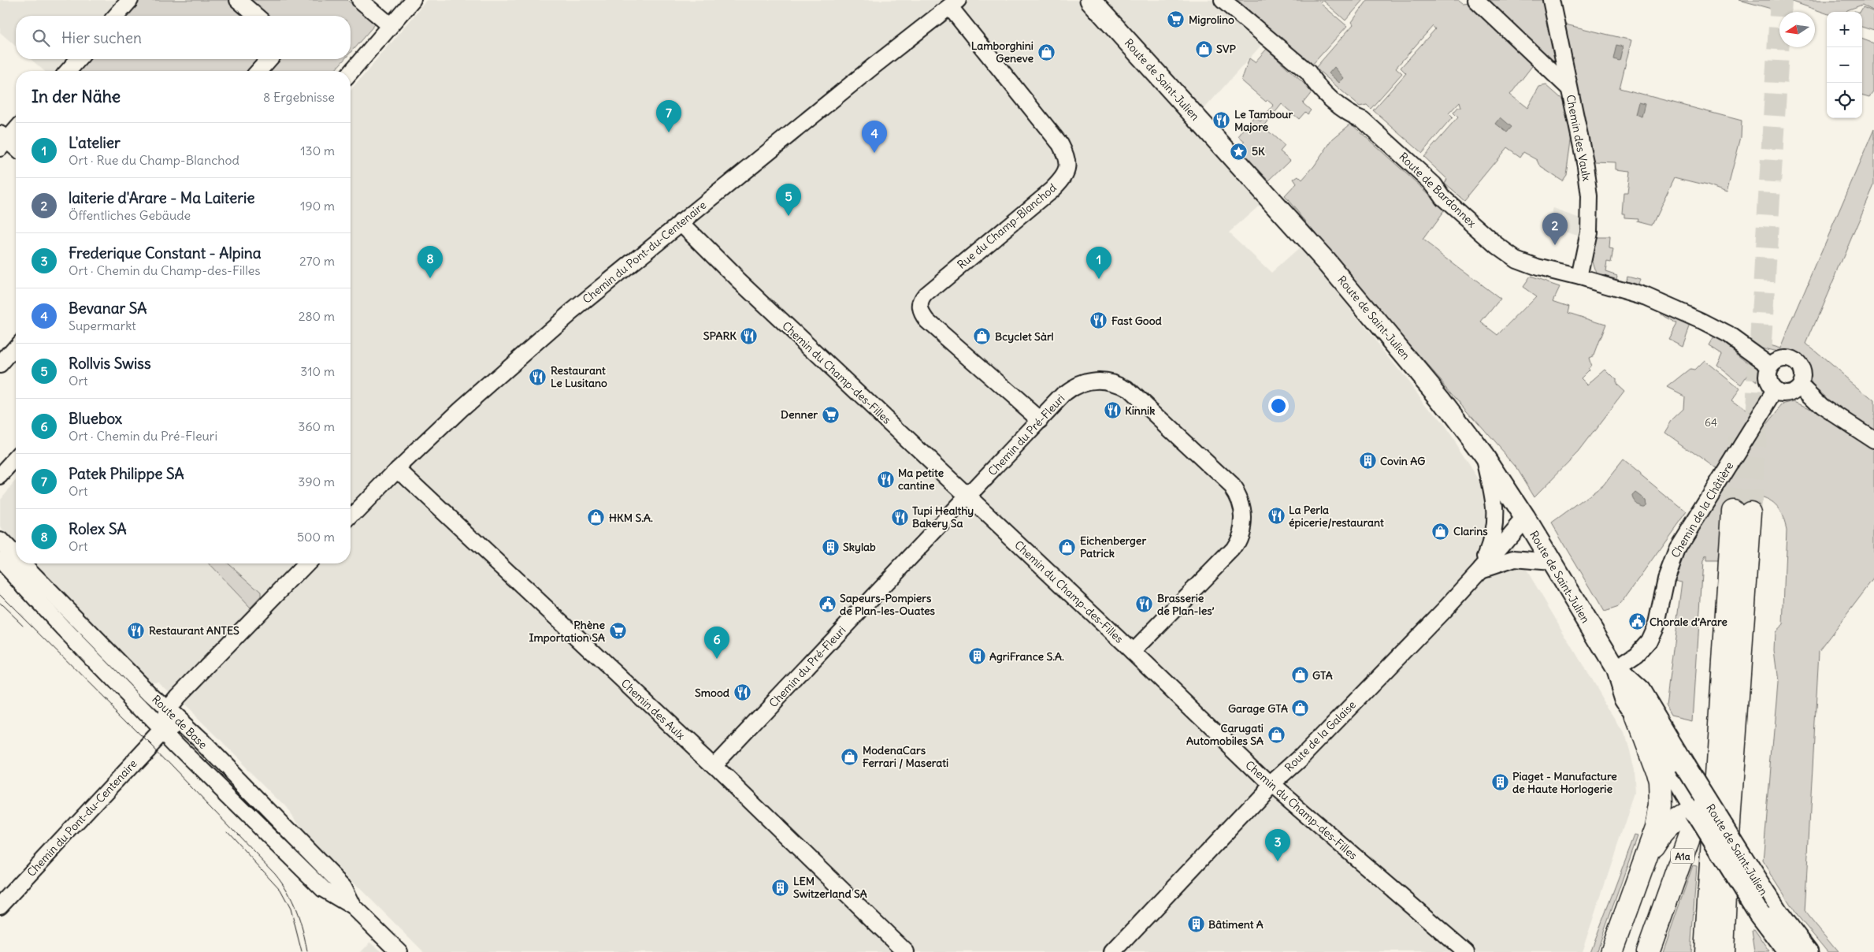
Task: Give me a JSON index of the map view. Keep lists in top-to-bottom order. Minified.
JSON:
{"streets":{"highway":["A1a"],"main road":["Route de Saint-Julien"],"street":["Chemin des Vaulx","Route de Bardonnex","Rue du Champ-Blanchod","Chemin du Pont-du-Centenaire","Chemin du Champ-des-Filles","Chemin du Pré-Fleuri","Chemin de la Châtière","Chemin des Aulx","Route de Base","Route de la Galaise"]},"crossings":[["Route de Saint-Julien","Chemin de la Châtière"],["Route de Saint-Julien","Route de la Galaise"],["Chemin des Vaulx","Route de Bardonnex"],["Route de Bardonnex","Chemin de la Châtière"],["Rue du Champ-Blanchod","Chemin du Pont-du-Centenaire"],["Rue du Champ-Blanchod","Chemin du Pré-Fleuri"],["Chemin du Pont-du-Centenaire","Chemin du Champ-des-Filles"],["Chemin du Pont-du-Centenaire","Chemin des Aulx"],["Chemin du Pont-du-Centenaire","Route de Base"],["Chemin du Champ-des-Filles","Chemin du Pré-Fleuri"],["Chemin du Champ-des-Filles","Route de la Galaise"],["Chemin du Pré-Fleuri","Chemin des Aulx"]],"parks":["64"],"places":{"supermarket":["Migrolino","Denner","Phène Importation SA"],"shop":["SVP","Lamborghini Geneve","Bcyclet Sàrl","HKM S.A.","Clarins","Eichenberger Patrick","GTA","Garage GTA","Carugati Automobiles SA","ModenaCars Ferrari / Maserati"],"restaurant":["Le Tambour Majore","Fast Good","SPARK","Restaurant Le Lusitano","Kinnik","Ma petite cantine","La Perla épicerie/restaurant","Tupi Healthy Bakery Sa","Brasserie de Plan-les’","Restaurant ANTES","Smood"],"place":["5K"],"building":["Covin AG","Skylab","AgriFrance S.A.","Piaget - Manufacture de Haute Horlogerie","LEM Switzerland SA","Bâtiment A"],"public building":["Sapeurs-Pompiers de Plan-les-Ouates","Chorale d’Arare"]},"north":"left","page":{"map_buttons":["+","−"],"search":"Hier suchen","heading":["In der Nähe","8 Ergebnisse"],"pins":["7","4","5","2","8","1","6","3"],"list":[{"mark":"1","name":"L'atelier","note":"Ort · Rue du Champ-Blanchod","value":"130 m"},{"mark":"2","name":"laiterie d'Arare - Ma Laiterie","note":"Öffentliches Gebäude","value":"190 m"},{"mark":"3","name":"Frederique Constant - Alpina","note":"Ort · Chemin du Champ-des-Filles","value":"270 m"},{"mark":"4","name":"Bevanar SA","note":"Supermarkt","value":"280 m"},{"mark":"5","name":"Rollvis Swiss","note":"Ort","value":"310 m"},{"mark":"6","name":"Bluebox","note":"Ort · Chemin du Pré-Fleuri","value":"360 m"},{"mark":"7","name":"Patek Philippe SA","note":"Ort","value":"390 m"},{"mark":"8","name":"Rolex SA","note":"Ort","value":"500 m"}]}}
